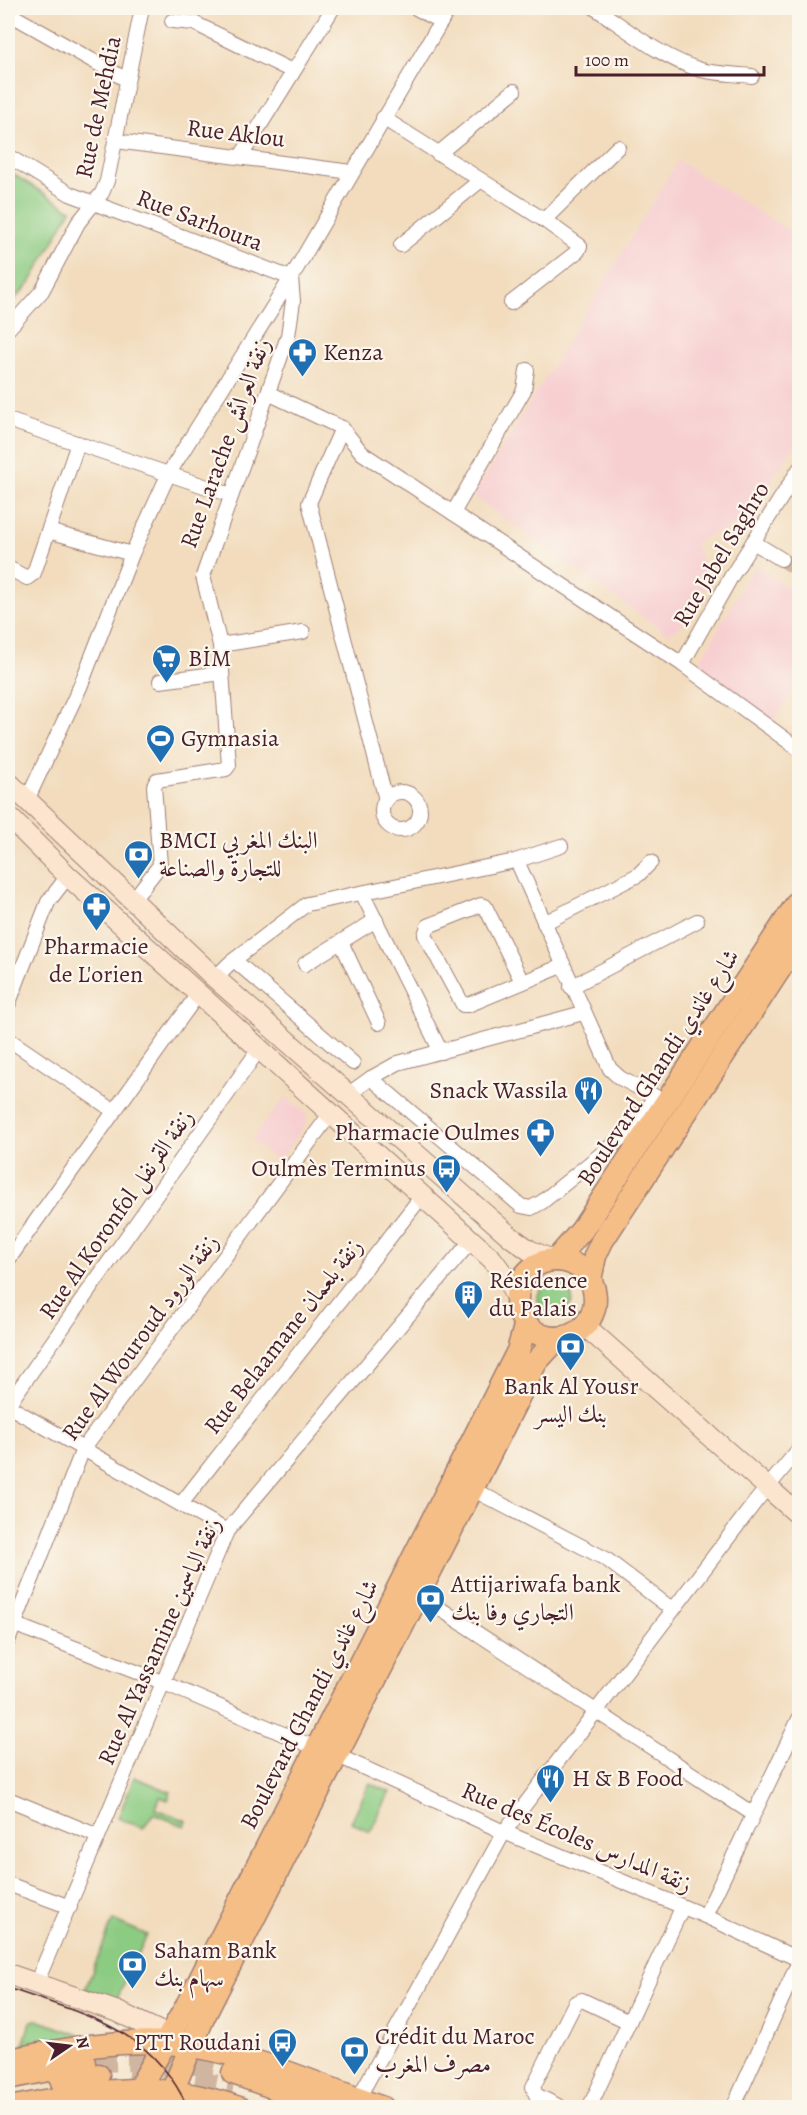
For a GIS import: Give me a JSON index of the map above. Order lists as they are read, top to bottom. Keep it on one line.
{"streets":{"main road":["Boulevard Ghandi شارع غاندي"],"street":["Rue de Mehdia","Rue Aklou","Rue Sarhoura","Rue Larache زنقة العرائش","Rue Jabel Saghro","Rue Al Koronfol زنقة القرنفل","Rue Belaamane زنقة بلعمان","Rue Al Wouroud زنقة الورود","Rue Al Yassamine زنقة الياسمين","Rue des Écoles زنقة المدارس"]},"crossings":[["Rue de Mehdia","Rue Aklou"],["Rue de Mehdia","Rue Sarhoura"],["Rue Sarhoura","Rue Larache زنقة العرائش"],["Boulevard Ghandi شارع غاندي","Rue des Écoles زنقة المدارس"],["Rue Al Wouroud زنقة الورود","Rue des Écoles زنقة المدارس"],["Rue Al Yassamine زنقة الياسمين","Rue des Écoles زنقة المدارس"]],"places":{"pharmacy":["Kenza","Pharmacie de L'orien","Pharmacie Oulmes"],"supermarket":["BİM"],"sports":["Gymnasia"],"bank":["BMCI البنك المغربي للتجارة والصناعة","Bank Al Yousr بنك اليسر","Attijariwafa bank التجاري وفا بنك","Saham Bank سهام بنك","Crédit du Maroc مصرف المغرب"],"restaurant":["Snack Wassila","H & B Food"],"bus stop":["Oulmès Terminus","PTT Roudani"],"building":["Résidence du Palais"]},"scale_bar":"100 m","north":"right"}
